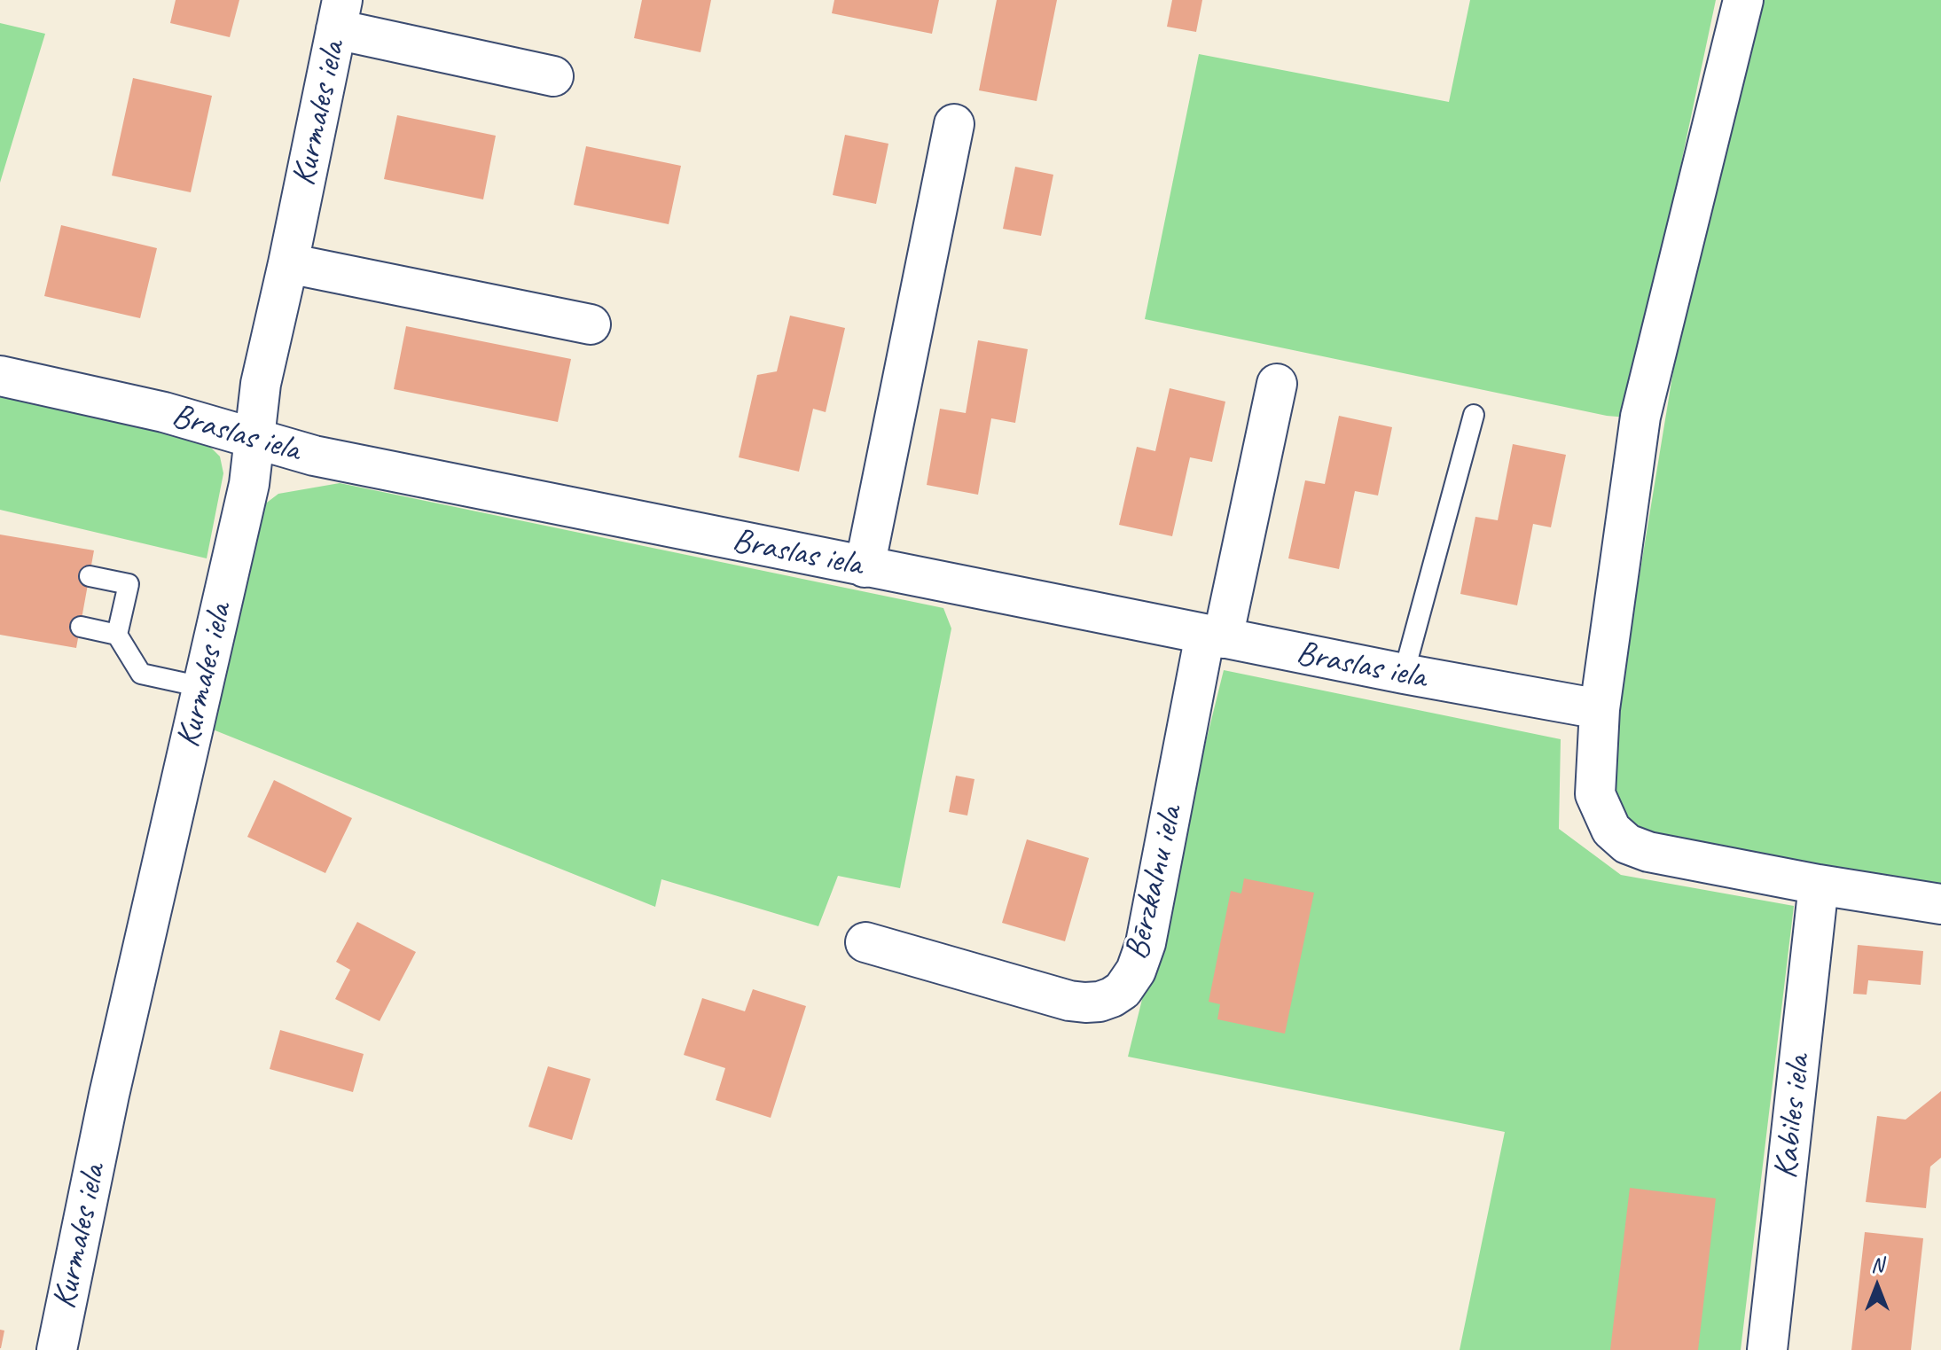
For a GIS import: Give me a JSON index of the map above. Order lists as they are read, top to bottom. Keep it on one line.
{"streets":{"street":["Kurmales iela","Braslas iela","Bērzkalnu iela","Kabiles iela"]},"crossings":[["Kurmales iela","Braslas iela"],["Braslas iela","Bērzkalnu iela"]],"north":"top"}
